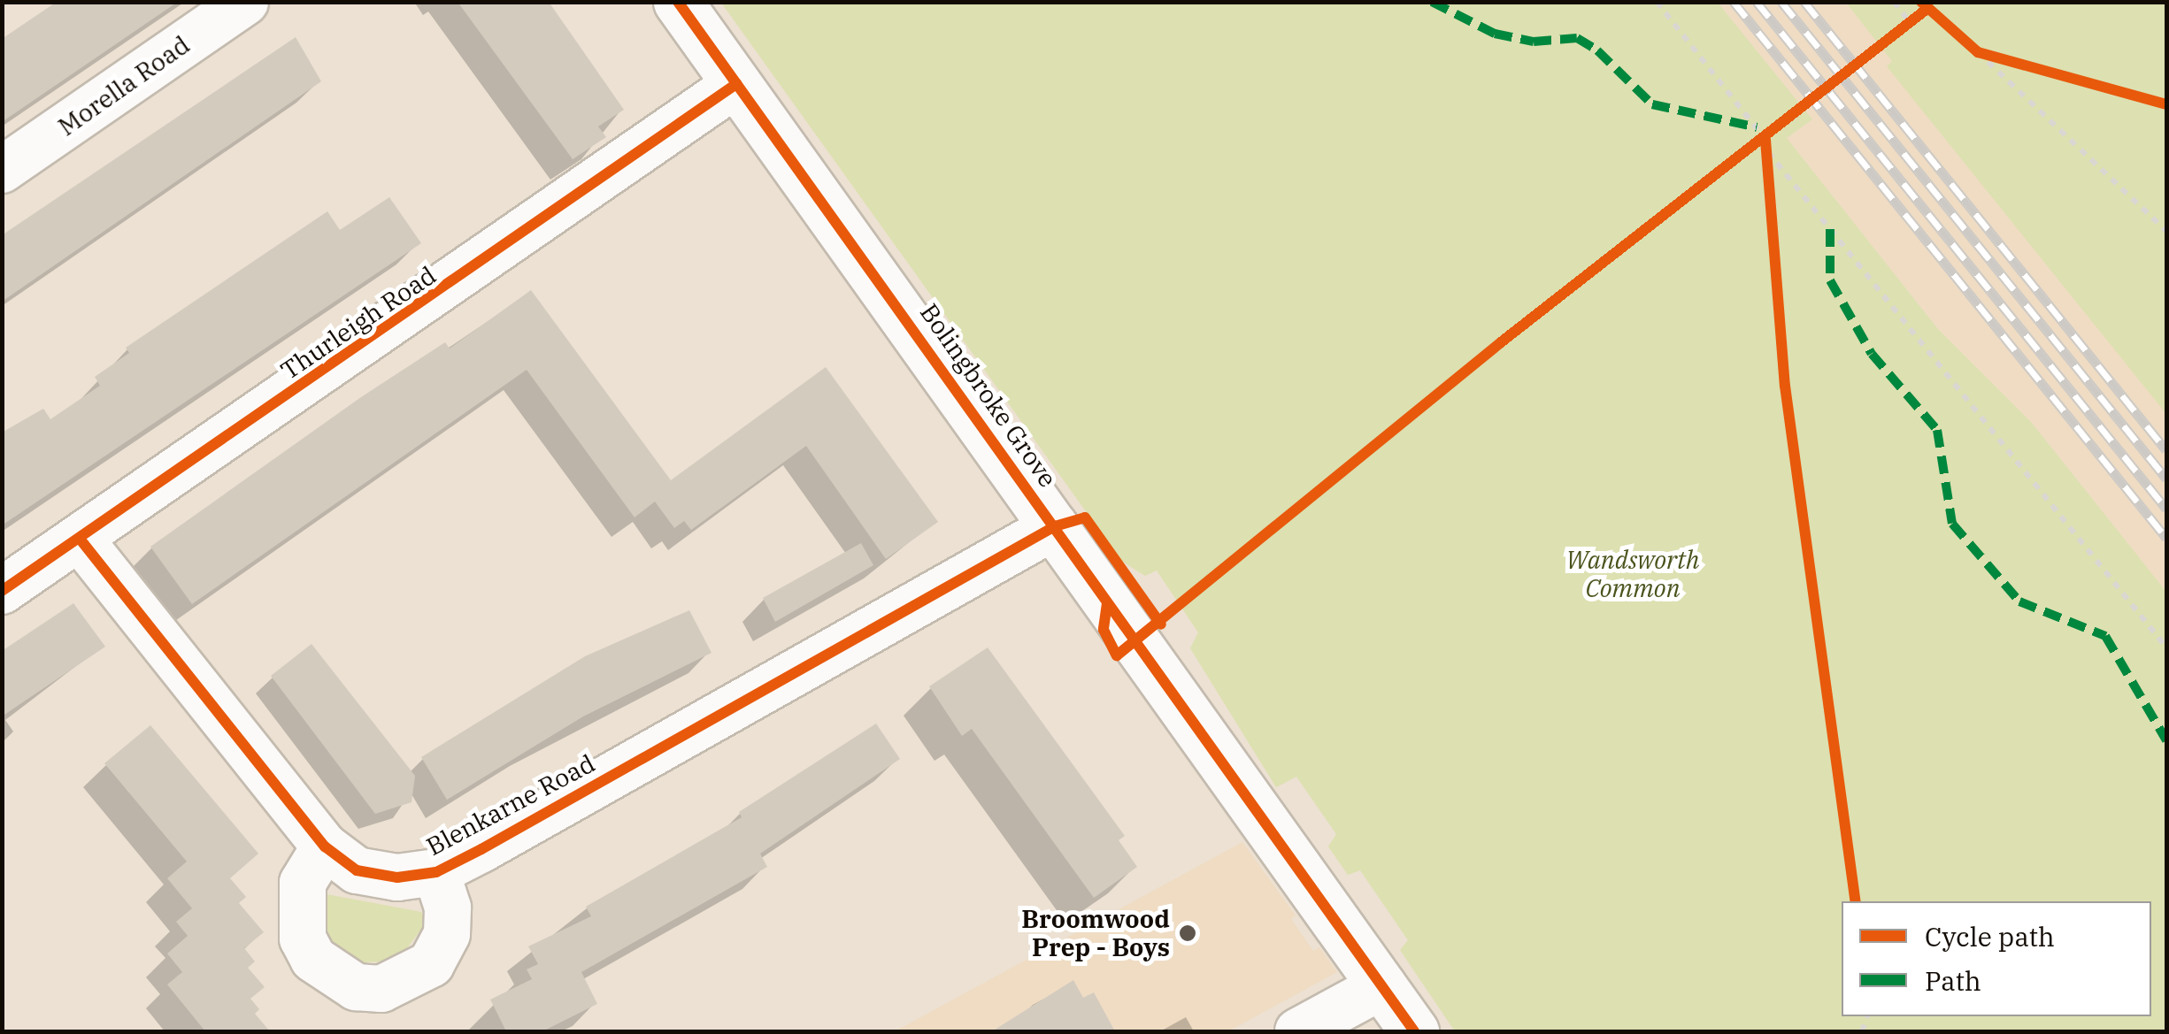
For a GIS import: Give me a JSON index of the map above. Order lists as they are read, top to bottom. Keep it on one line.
{"streets":{"main road":["Bolingbroke Grove"],"street":["Morella Road","Thurleigh Road","Blenkarne Road"]},"crossings":[["Thurleigh Road","Bolingbroke Grove"],["Thurleigh Road","Blenkarne Road"],["Bolingbroke Grove","Blenkarne Road"]],"parks":["Wandsworth Common"],"places":["Broomwood Prep - Boys"],"legend":["Cycle path","Path"]}
